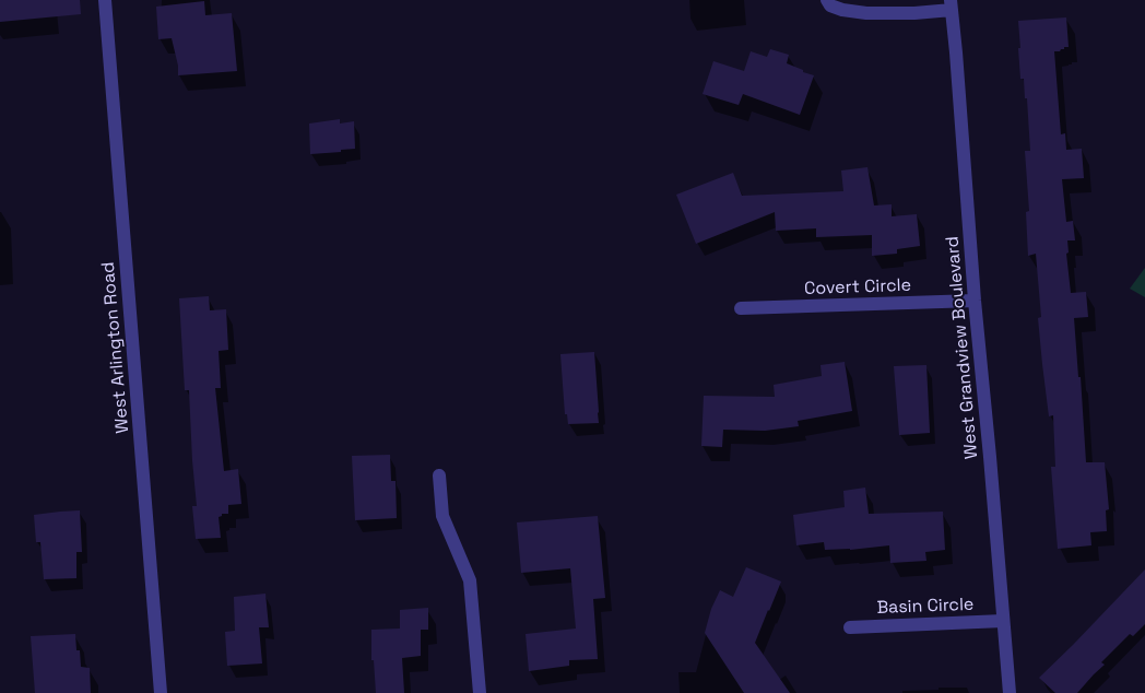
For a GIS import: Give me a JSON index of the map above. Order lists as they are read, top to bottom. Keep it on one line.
{"streets":{"street":["Covert Circle","West Arlington Road","West Grandview Boulevard","Basin Circle"]},"crossings":[["Covert Circle","West Grandview Boulevard"],["West Grandview Boulevard","Basin Circle"]]}
